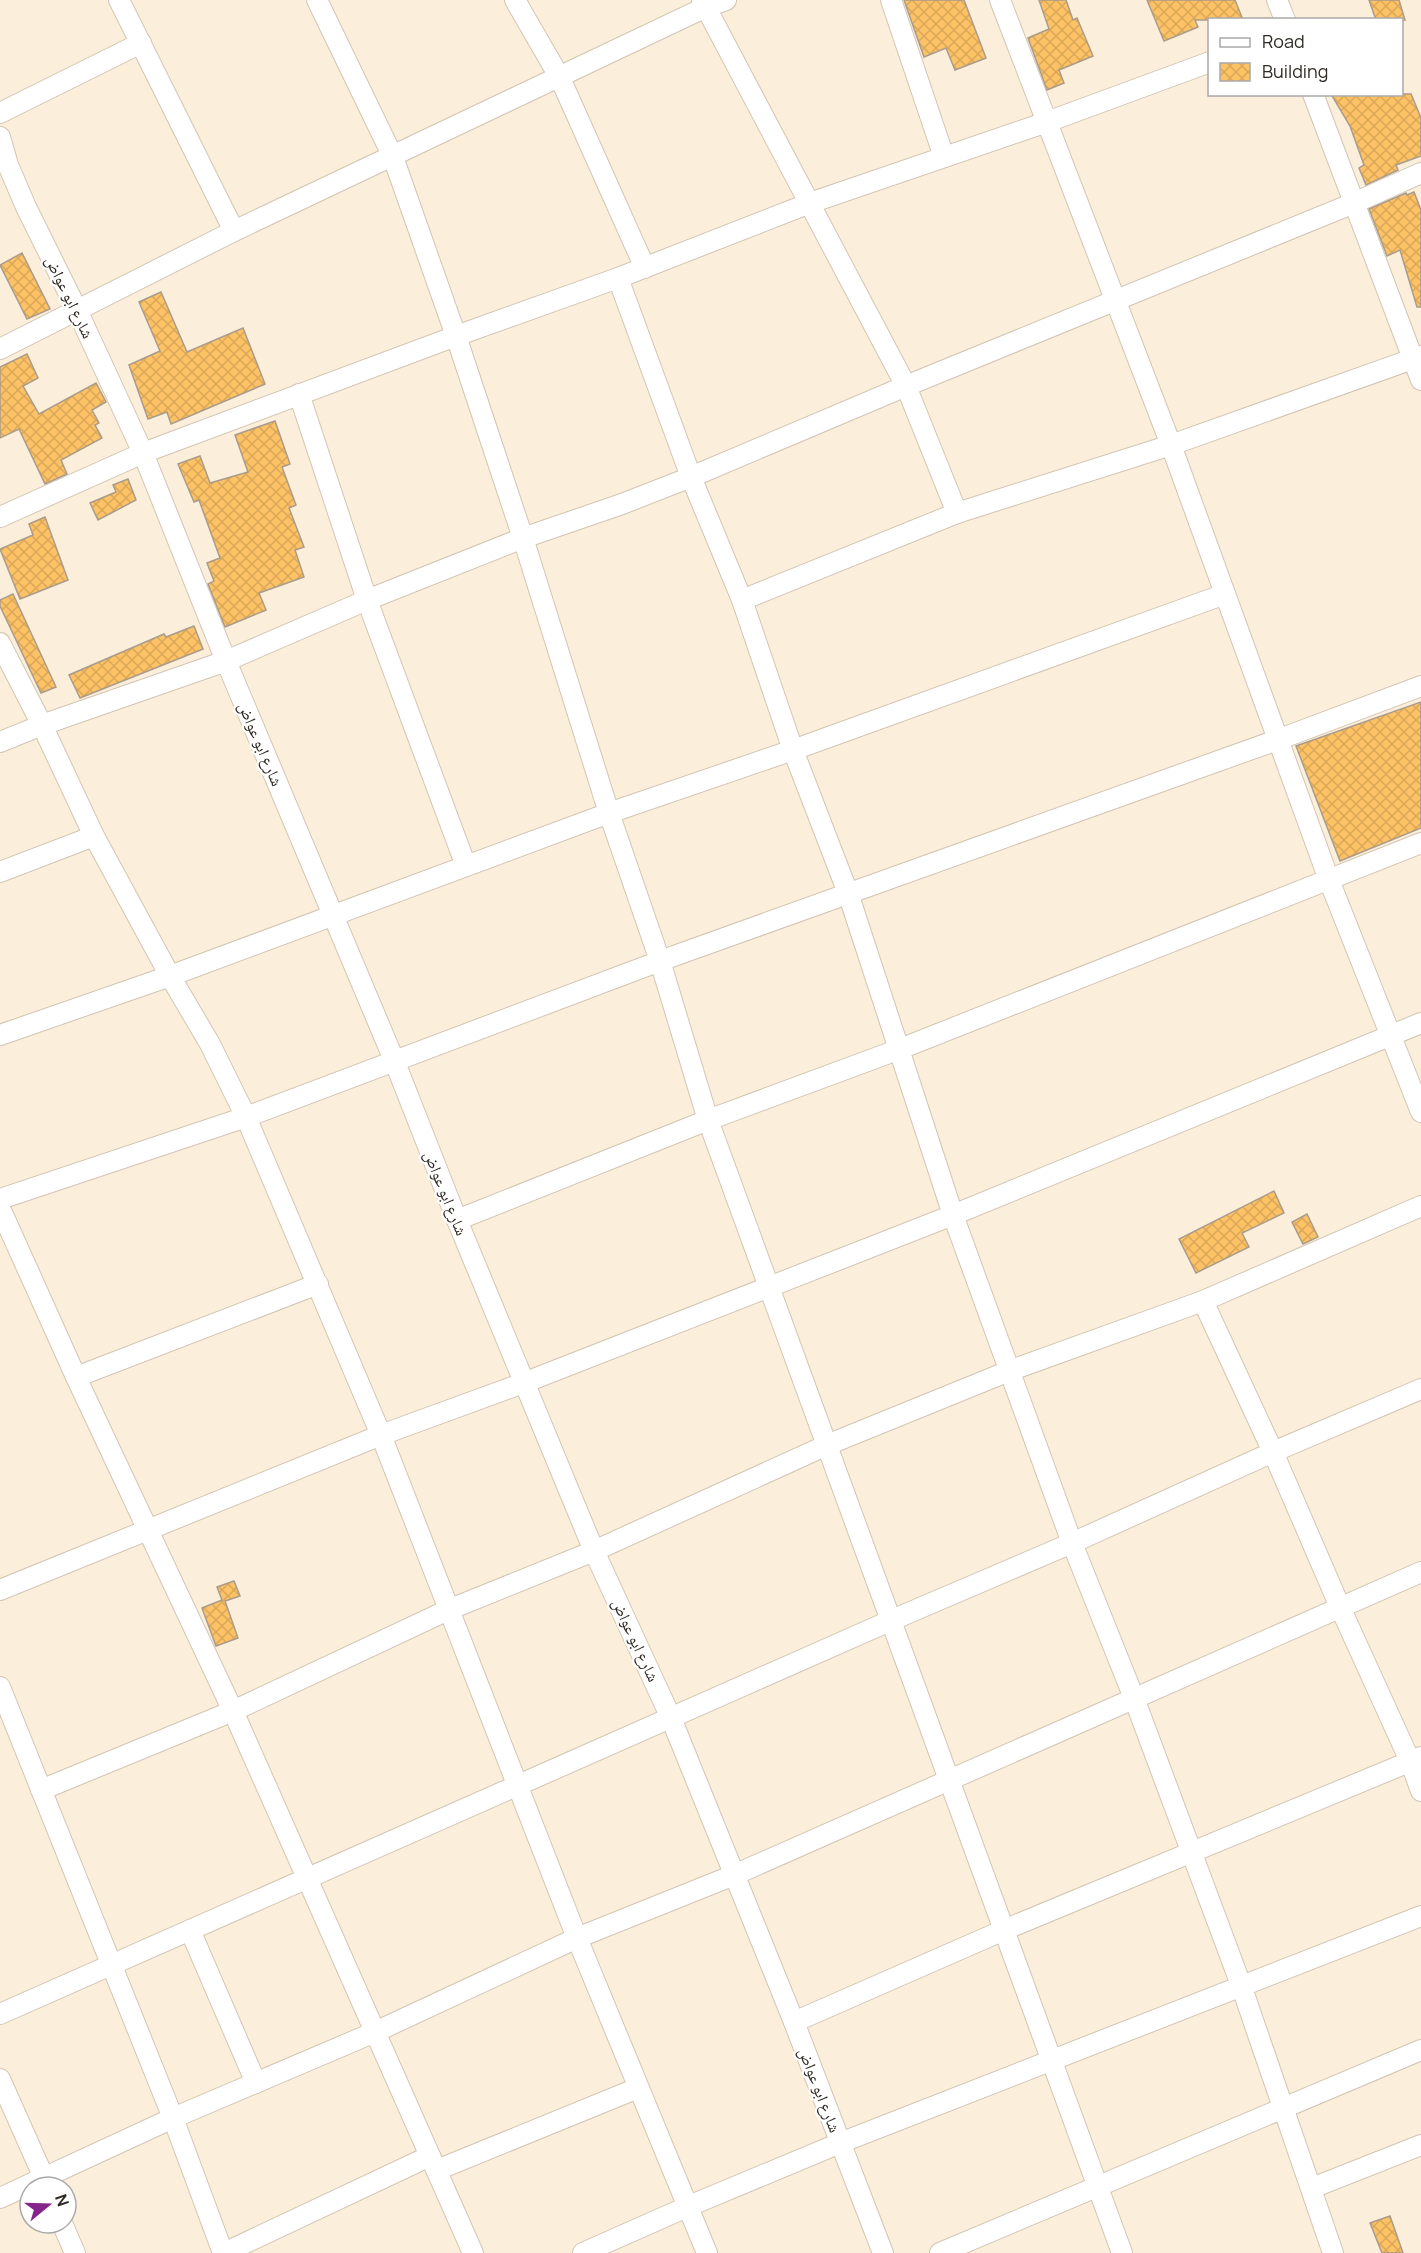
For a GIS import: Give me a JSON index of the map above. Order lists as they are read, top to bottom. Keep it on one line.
{"streets":{"street":["شارع ابو عواض"]},"legend":["Road","Building"],"north":"right"}
